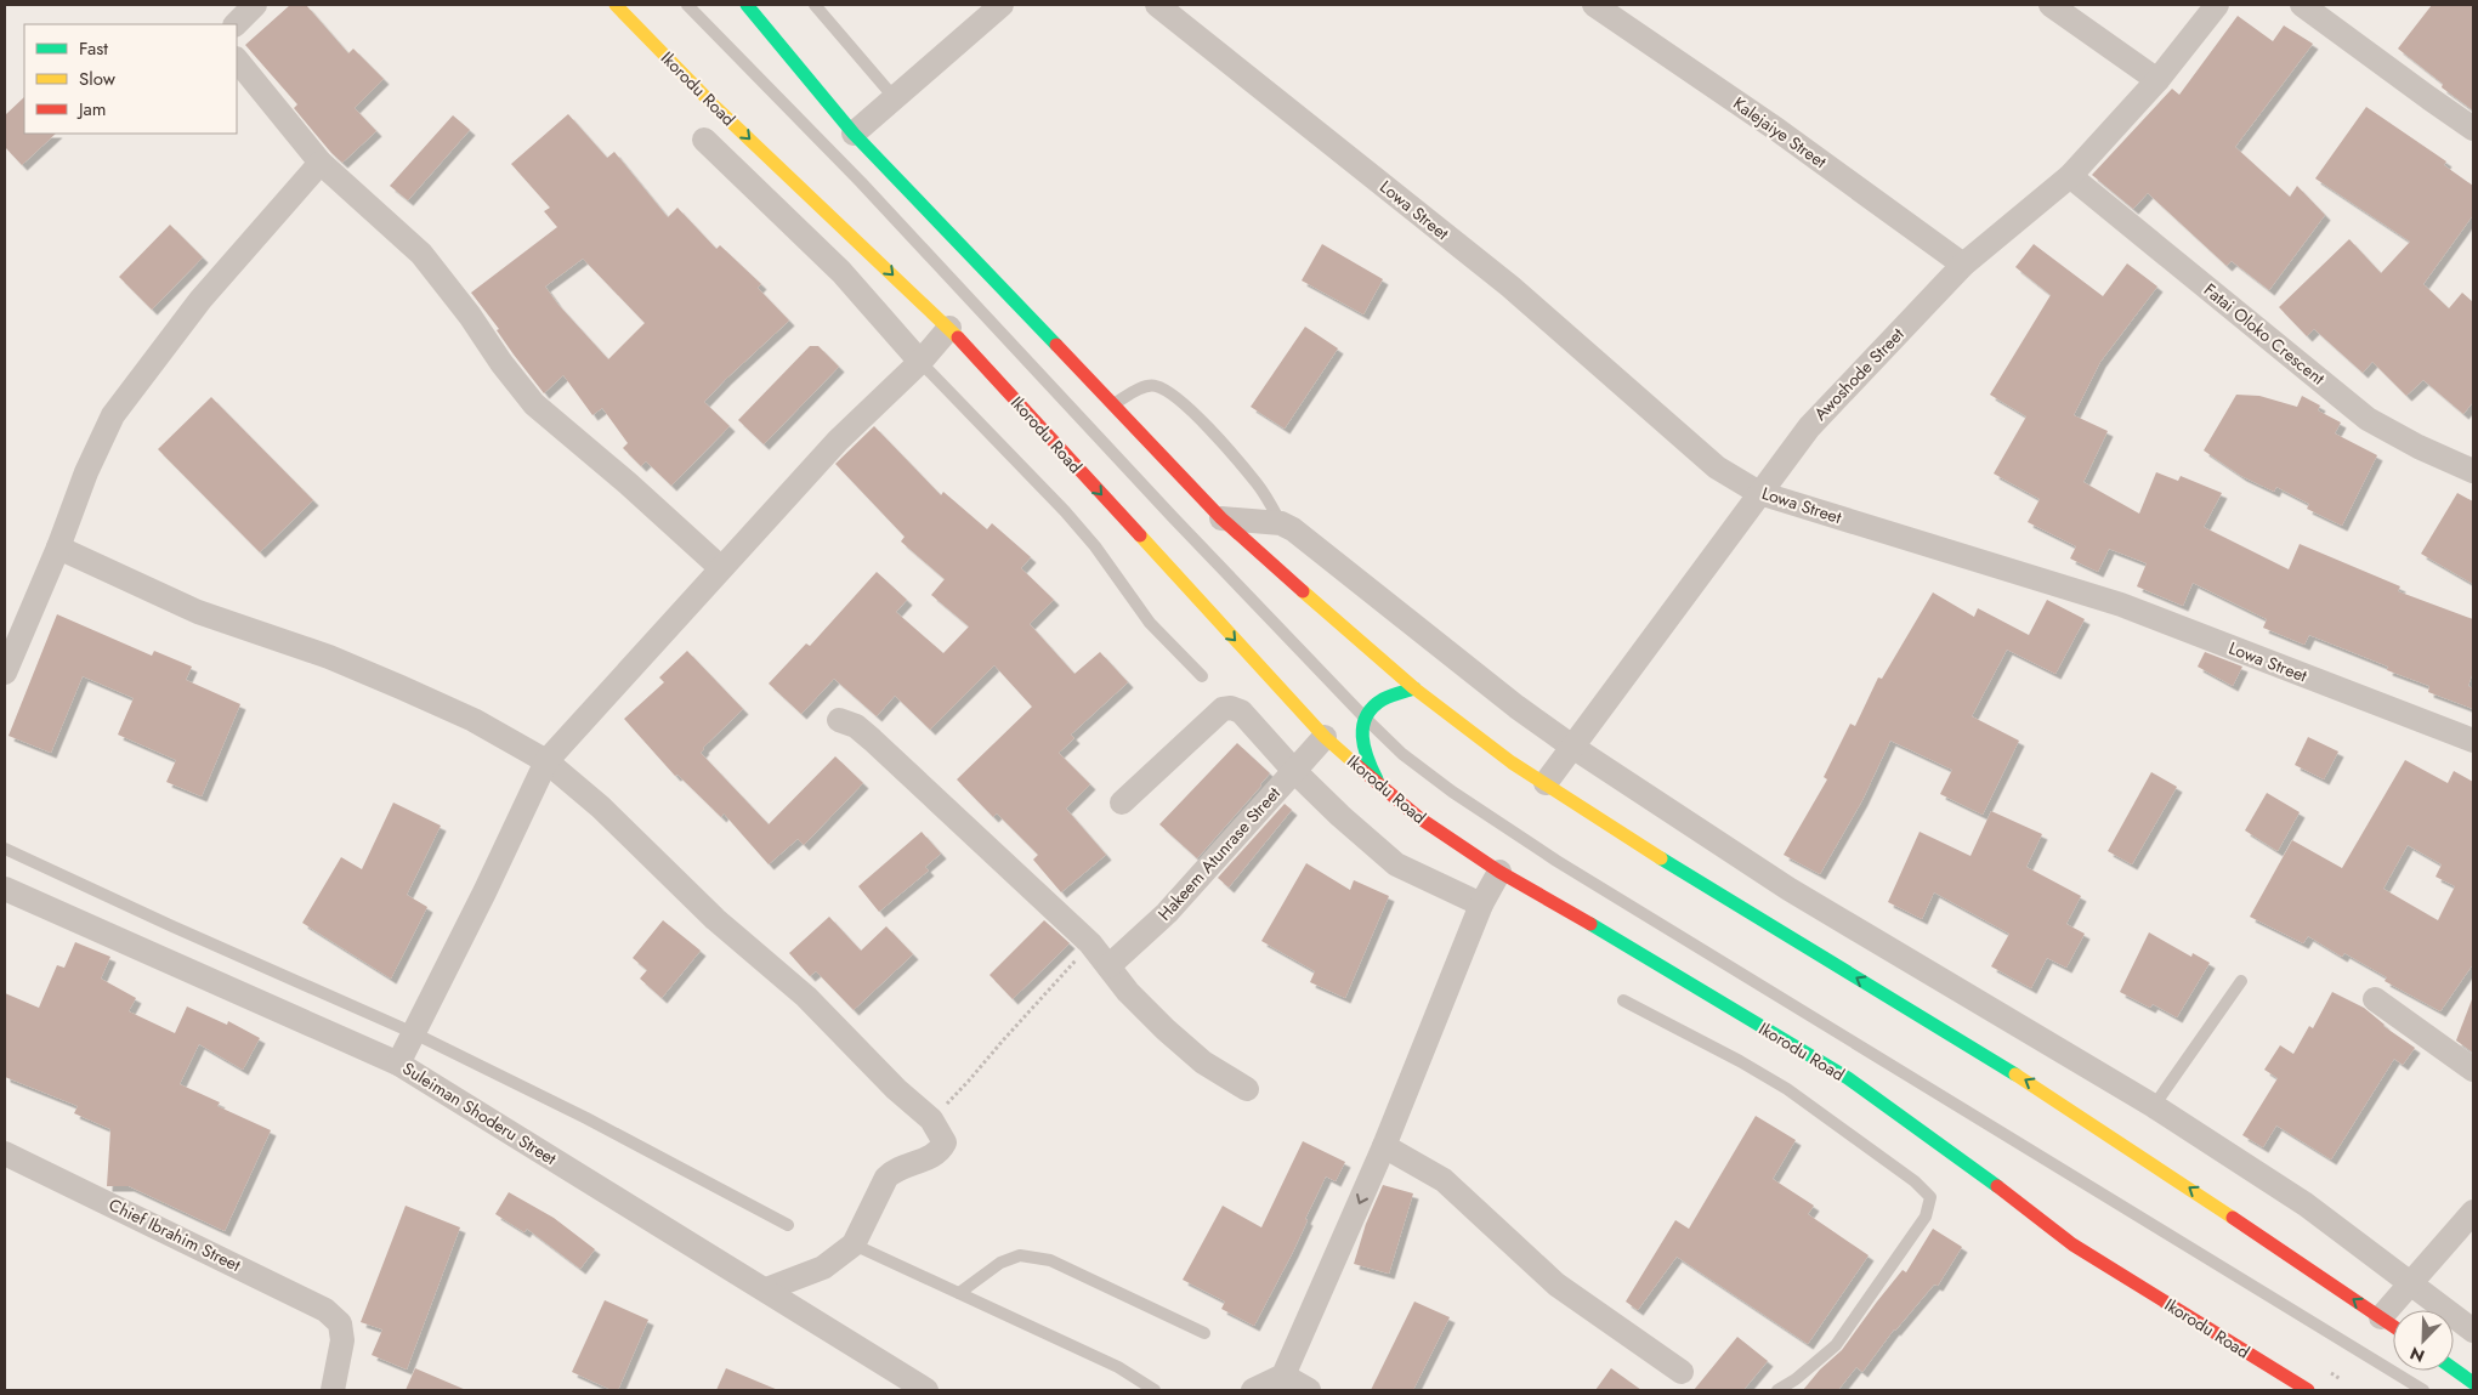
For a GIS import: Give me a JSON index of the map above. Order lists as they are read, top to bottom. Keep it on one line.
{"streets":{"highway":["Ikorodu Road"],"street":["Kalejaiye Street","Lowa Street","Fatai Oloko Crescent","Awoshode Street","Hakeem Atunrase Street","Suleiman Shoderu Street","Chief Ibrahim Street"]},"crossings":[["Ikorodu Road","Hakeem Atunrase Street"],["Kalejaiye Street","Awoshode Street"],["Lowa Street","Awoshode Street"],["Fatai Oloko Crescent","Awoshode Street"]],"legend":["Fast","Slow","Jam"],"north":"bottom left"}
